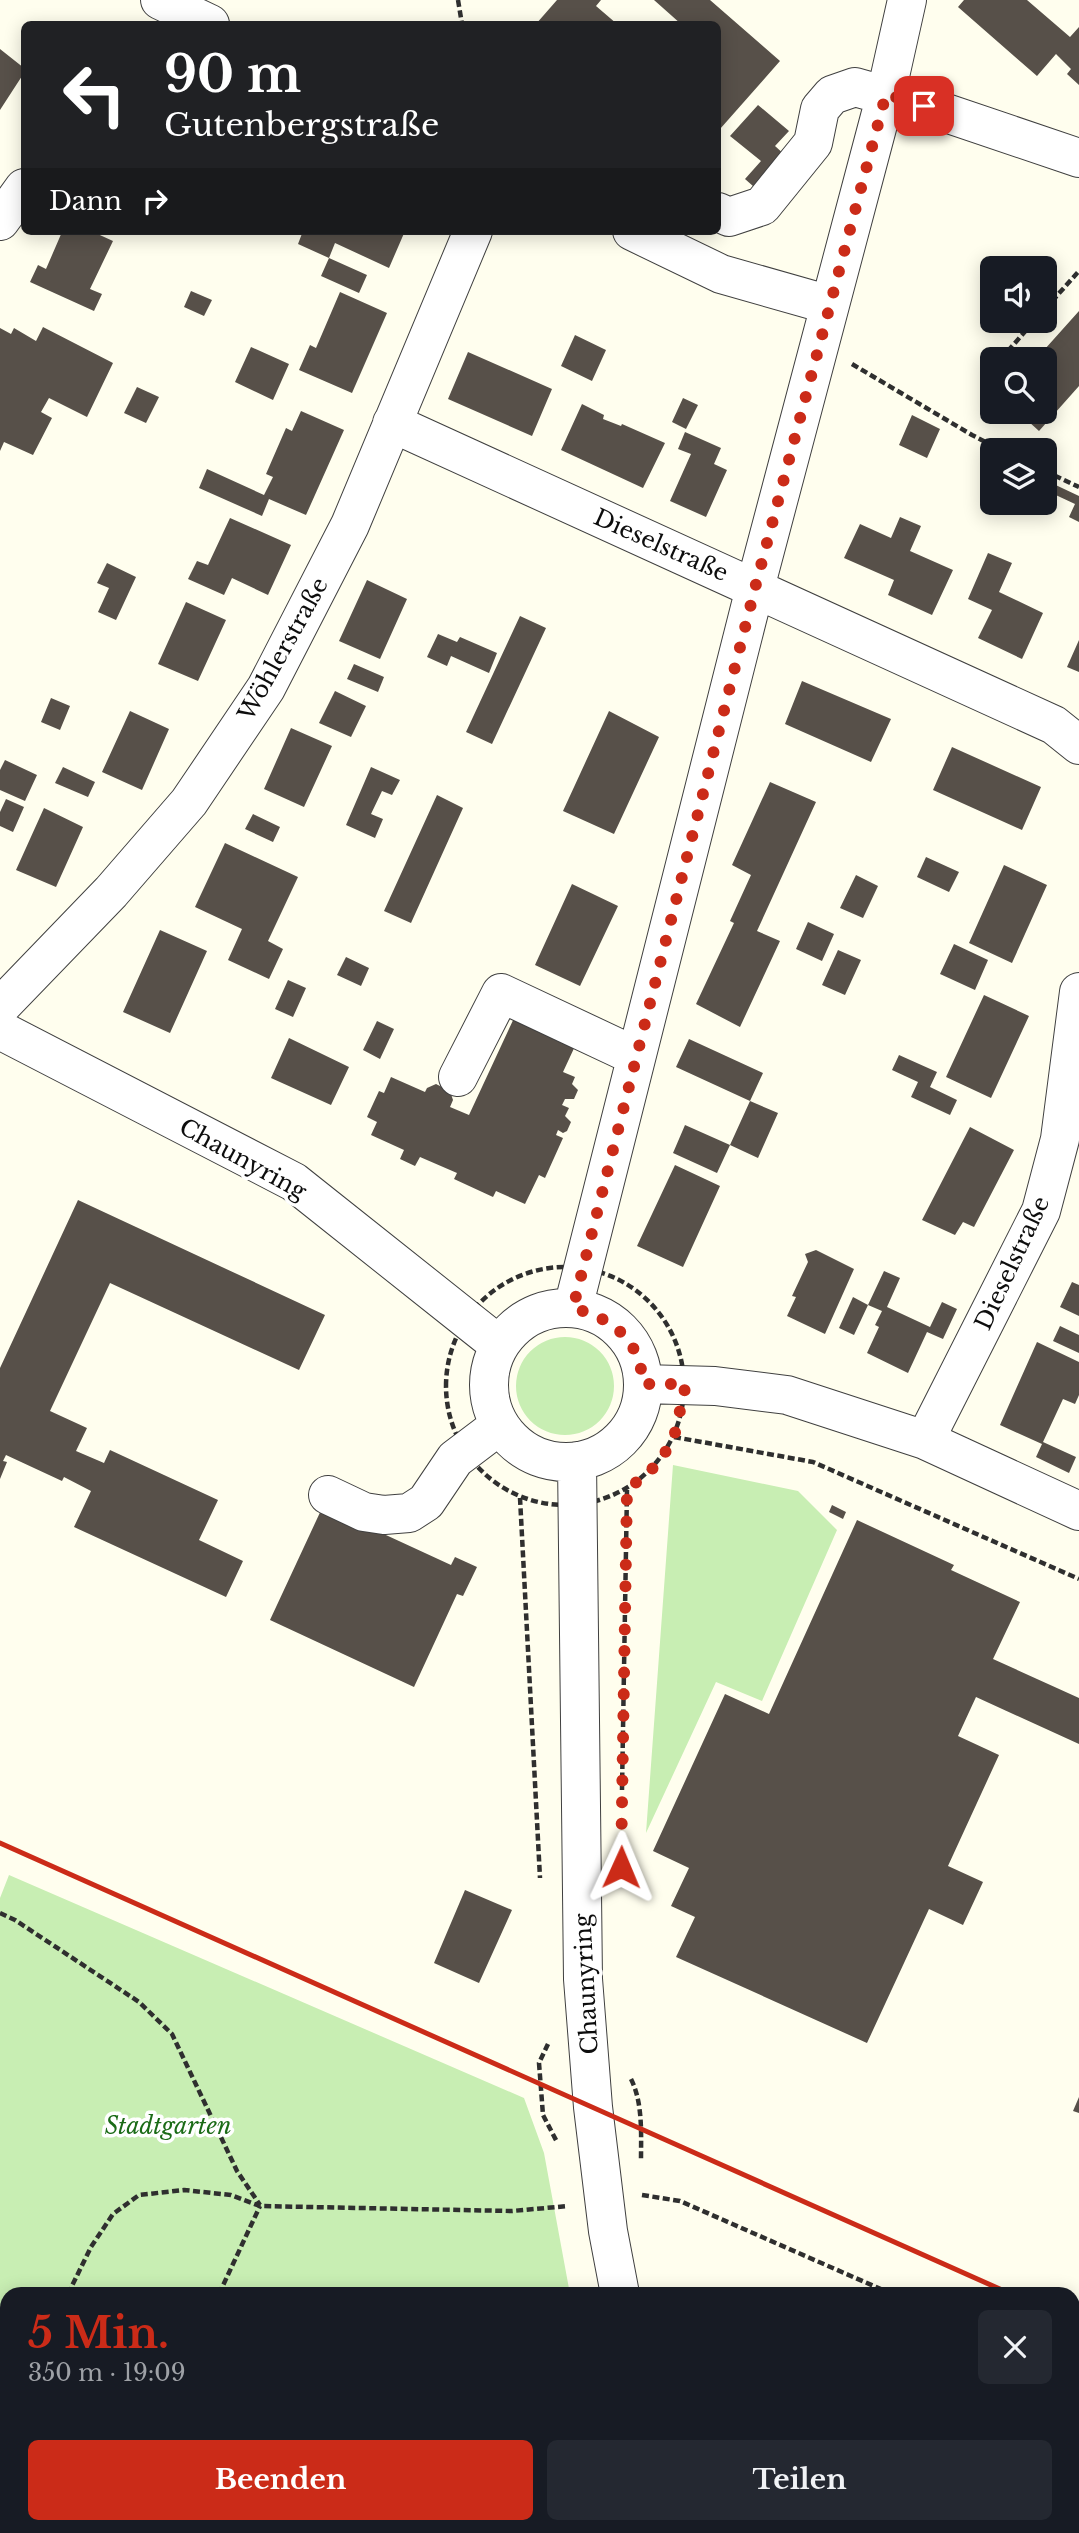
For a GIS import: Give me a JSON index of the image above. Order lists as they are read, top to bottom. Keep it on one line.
{"streets":{"street":["Dieselstraße","Wöhlerstraße","Chaunyring"]},"crossings":[["Dieselstraße","Wöhlerstraße"]],"parks":["Stadtgarten"],"page":{"turn":["90 m","Gutenbergstraße"],"then":"Dann","heading":["5 Min.","350 m · 19:09"],"buttons":["Beenden","Teilen"]}}
